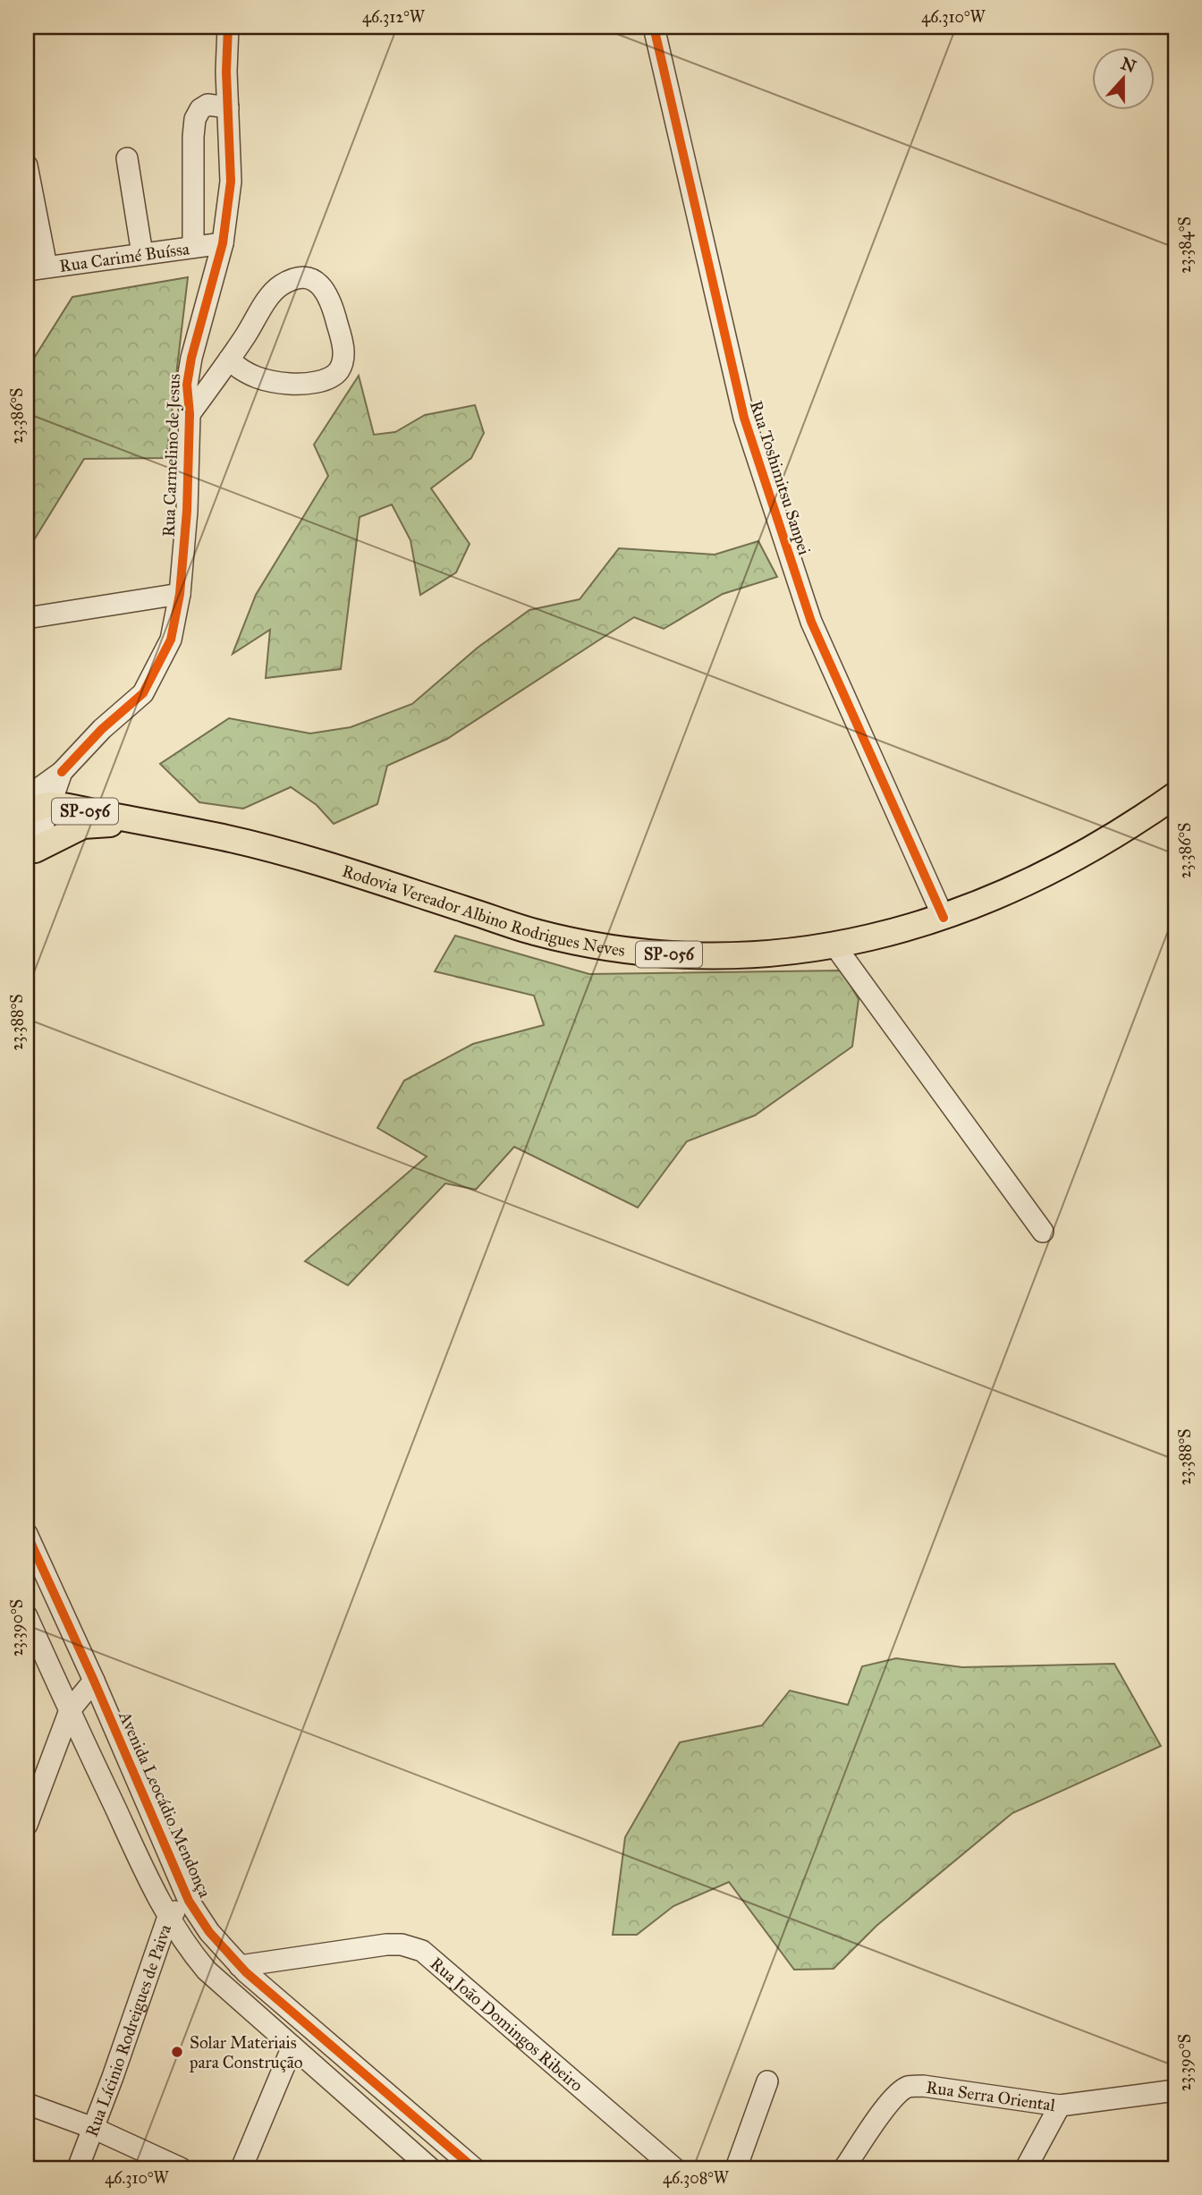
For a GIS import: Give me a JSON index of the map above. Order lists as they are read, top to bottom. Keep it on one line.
{"streets":{"main road":["SP-056","Rodovia Vereador Albino Rodrigues Neves"],"street":["Rua Carimé Buíssa","Rua Carmelino de Jesus","Rua Toshimitsu Sanpei","Avenida Leocádio Mendonça","Rua João Domingos Ribeiro","Rua Lícinio Rodreigues de Paiva","Rua Serra Oriental"]},"crossings":[["Rua Carimé Buíssa","Rua Carmelino de Jesus"],["Rua Carmelino de Jesus","Rodovia Vereador Albino Rodrigues Neves"],["Rua Toshimitsu Sanpei","Rodovia Vereador Albino Rodrigues Neves"],["Avenida Leocádio Mendonça","Rua João Domingos Ribeiro"],["Avenida Leocádio Mendonça","Rua Lícinio Rodreigues de Paiva"]],"places":["Solar Materiais para Construção"],"north":"top","coordinates":["46.312°W","46.310°W","23.384°S","23.386°S","23.388°S","23.390°S","46.308°W"]}
